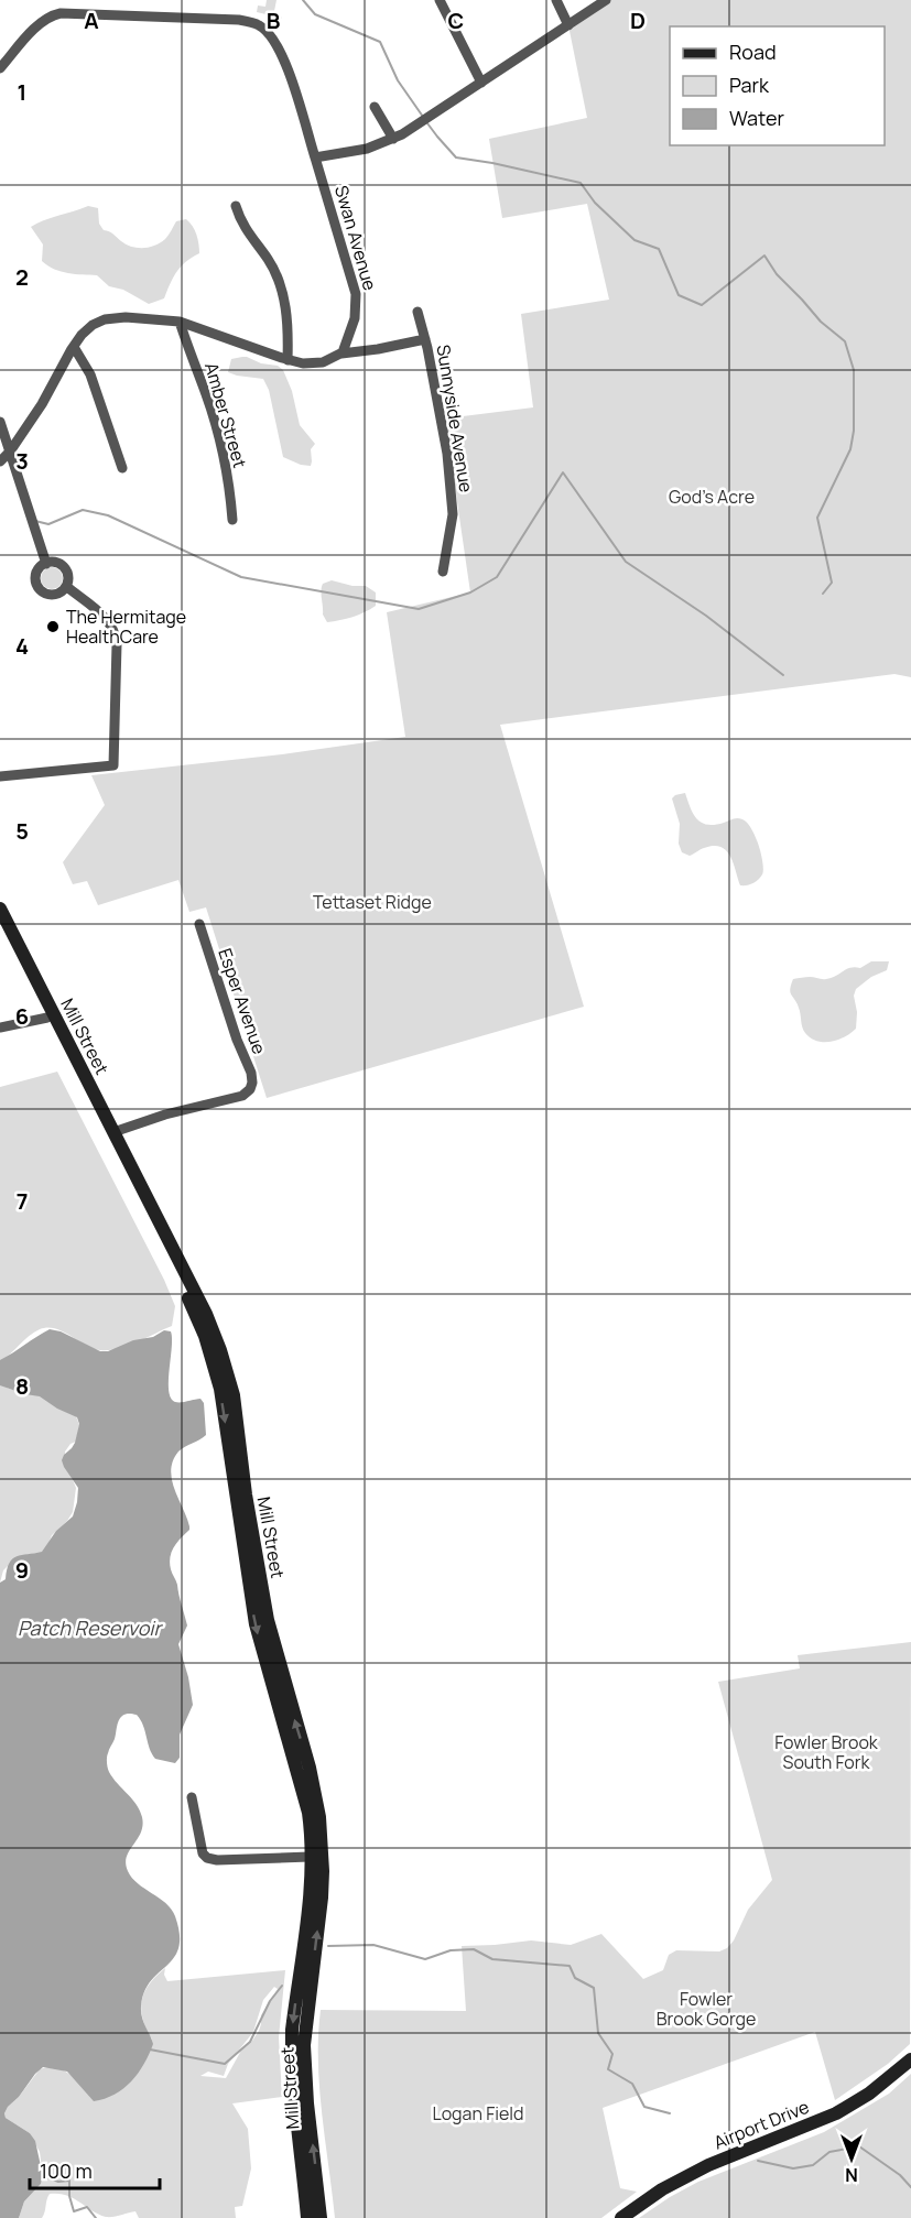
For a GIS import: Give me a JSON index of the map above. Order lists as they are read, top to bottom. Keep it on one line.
{"streets":{"main road":["Mill Street","Airport Drive"],"street":["Swan Avenue","Amber Street","Sunnyside Avenue","Esper Avenue"]},"crossings":[["Esper Avenue","Mill Street"]],"water":["Patch Reservoir"],"parks":["God's Acre","Tettaset Ridge","Fowler Brook South Fork","Fowler Brook Gorge","Logan Field"],"places":["The Hermitage HealthCare"],"legend":["Road","Park","Water"],"scale_bar":"100 m","north":"bottom","grid":{"columns":["A","B","C","D"],"rows":["1","2","3","4","5","6","7","8","9"]}}
